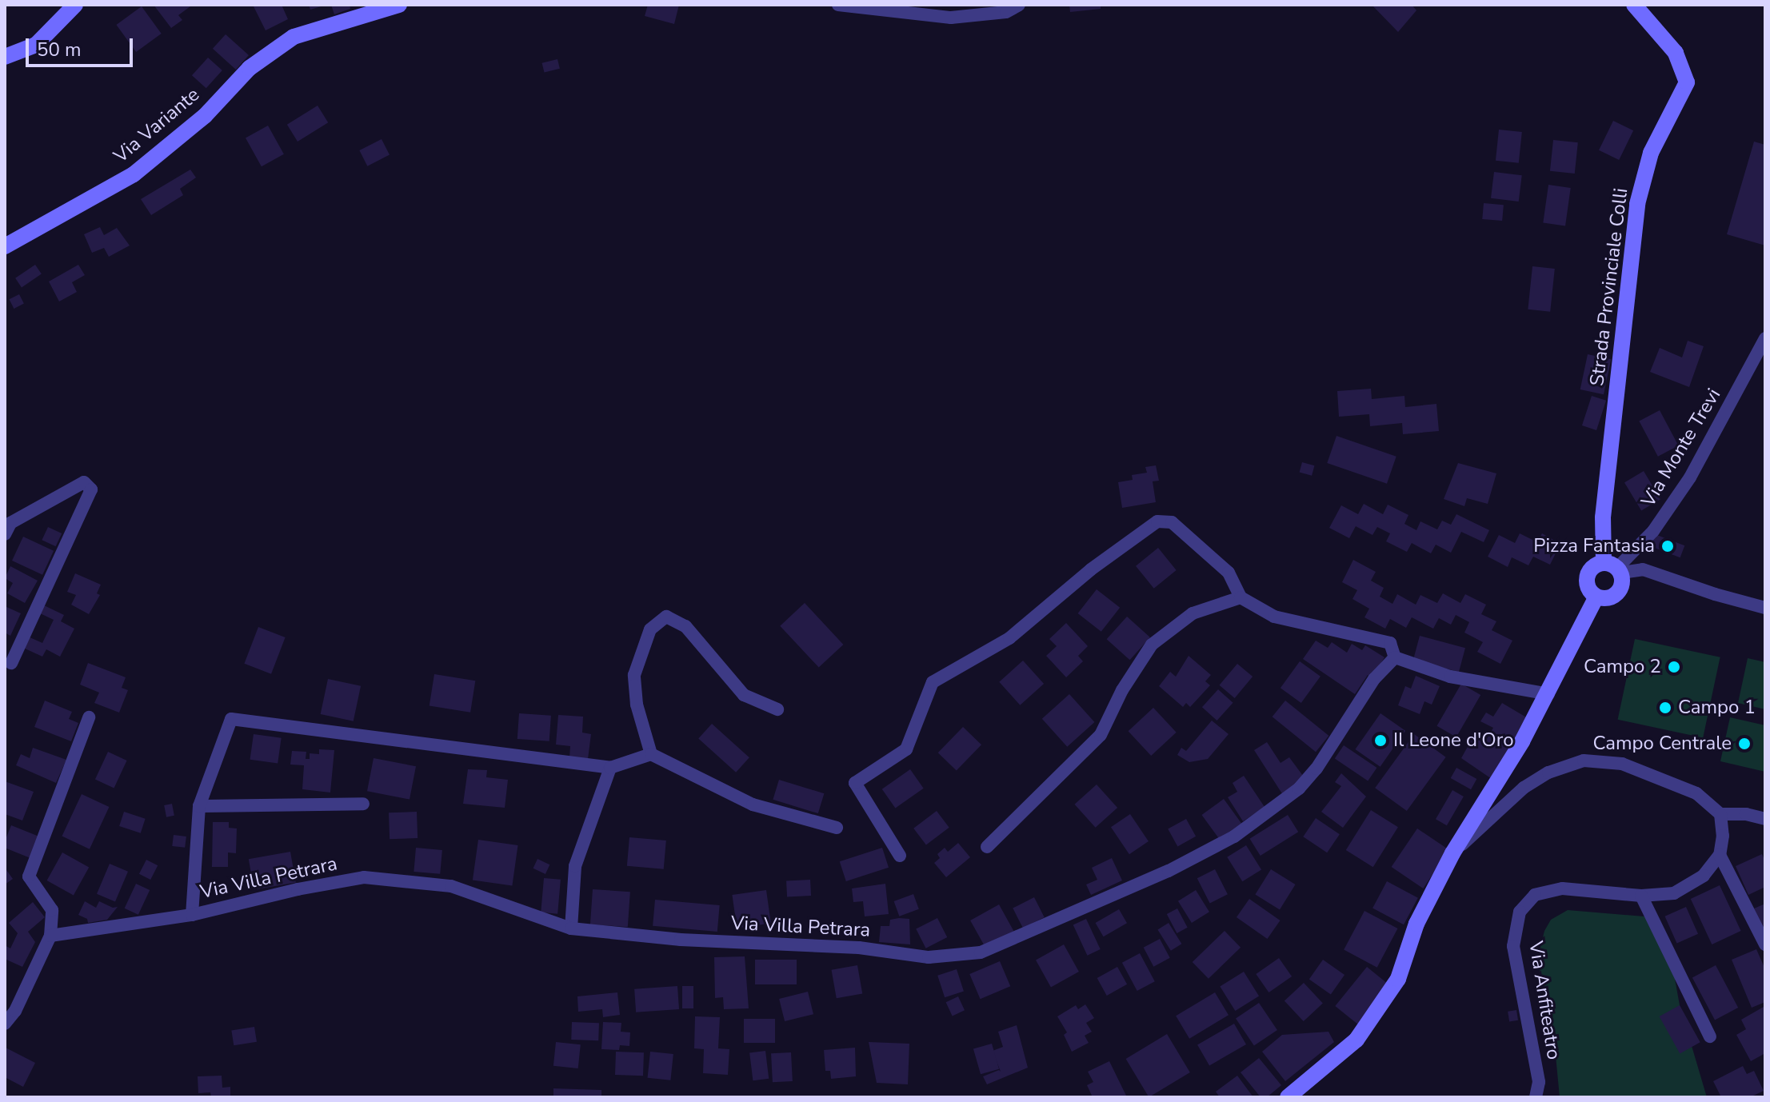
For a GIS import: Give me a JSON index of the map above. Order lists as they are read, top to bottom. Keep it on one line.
{"streets":{"street":["Via Variante","Strada Provinciale Colli","Via Monte Trevi","Via Villa Petrara","Via Anfiteatro"]},"crossings":[["Strada Provinciale Colli","Via Monte Trevi"]],"places":["Pizza Fantasia","Campo 2","Campo 1","Il Leone d'Oro","Campo Centrale"],"scale_bar":"50 m"}
